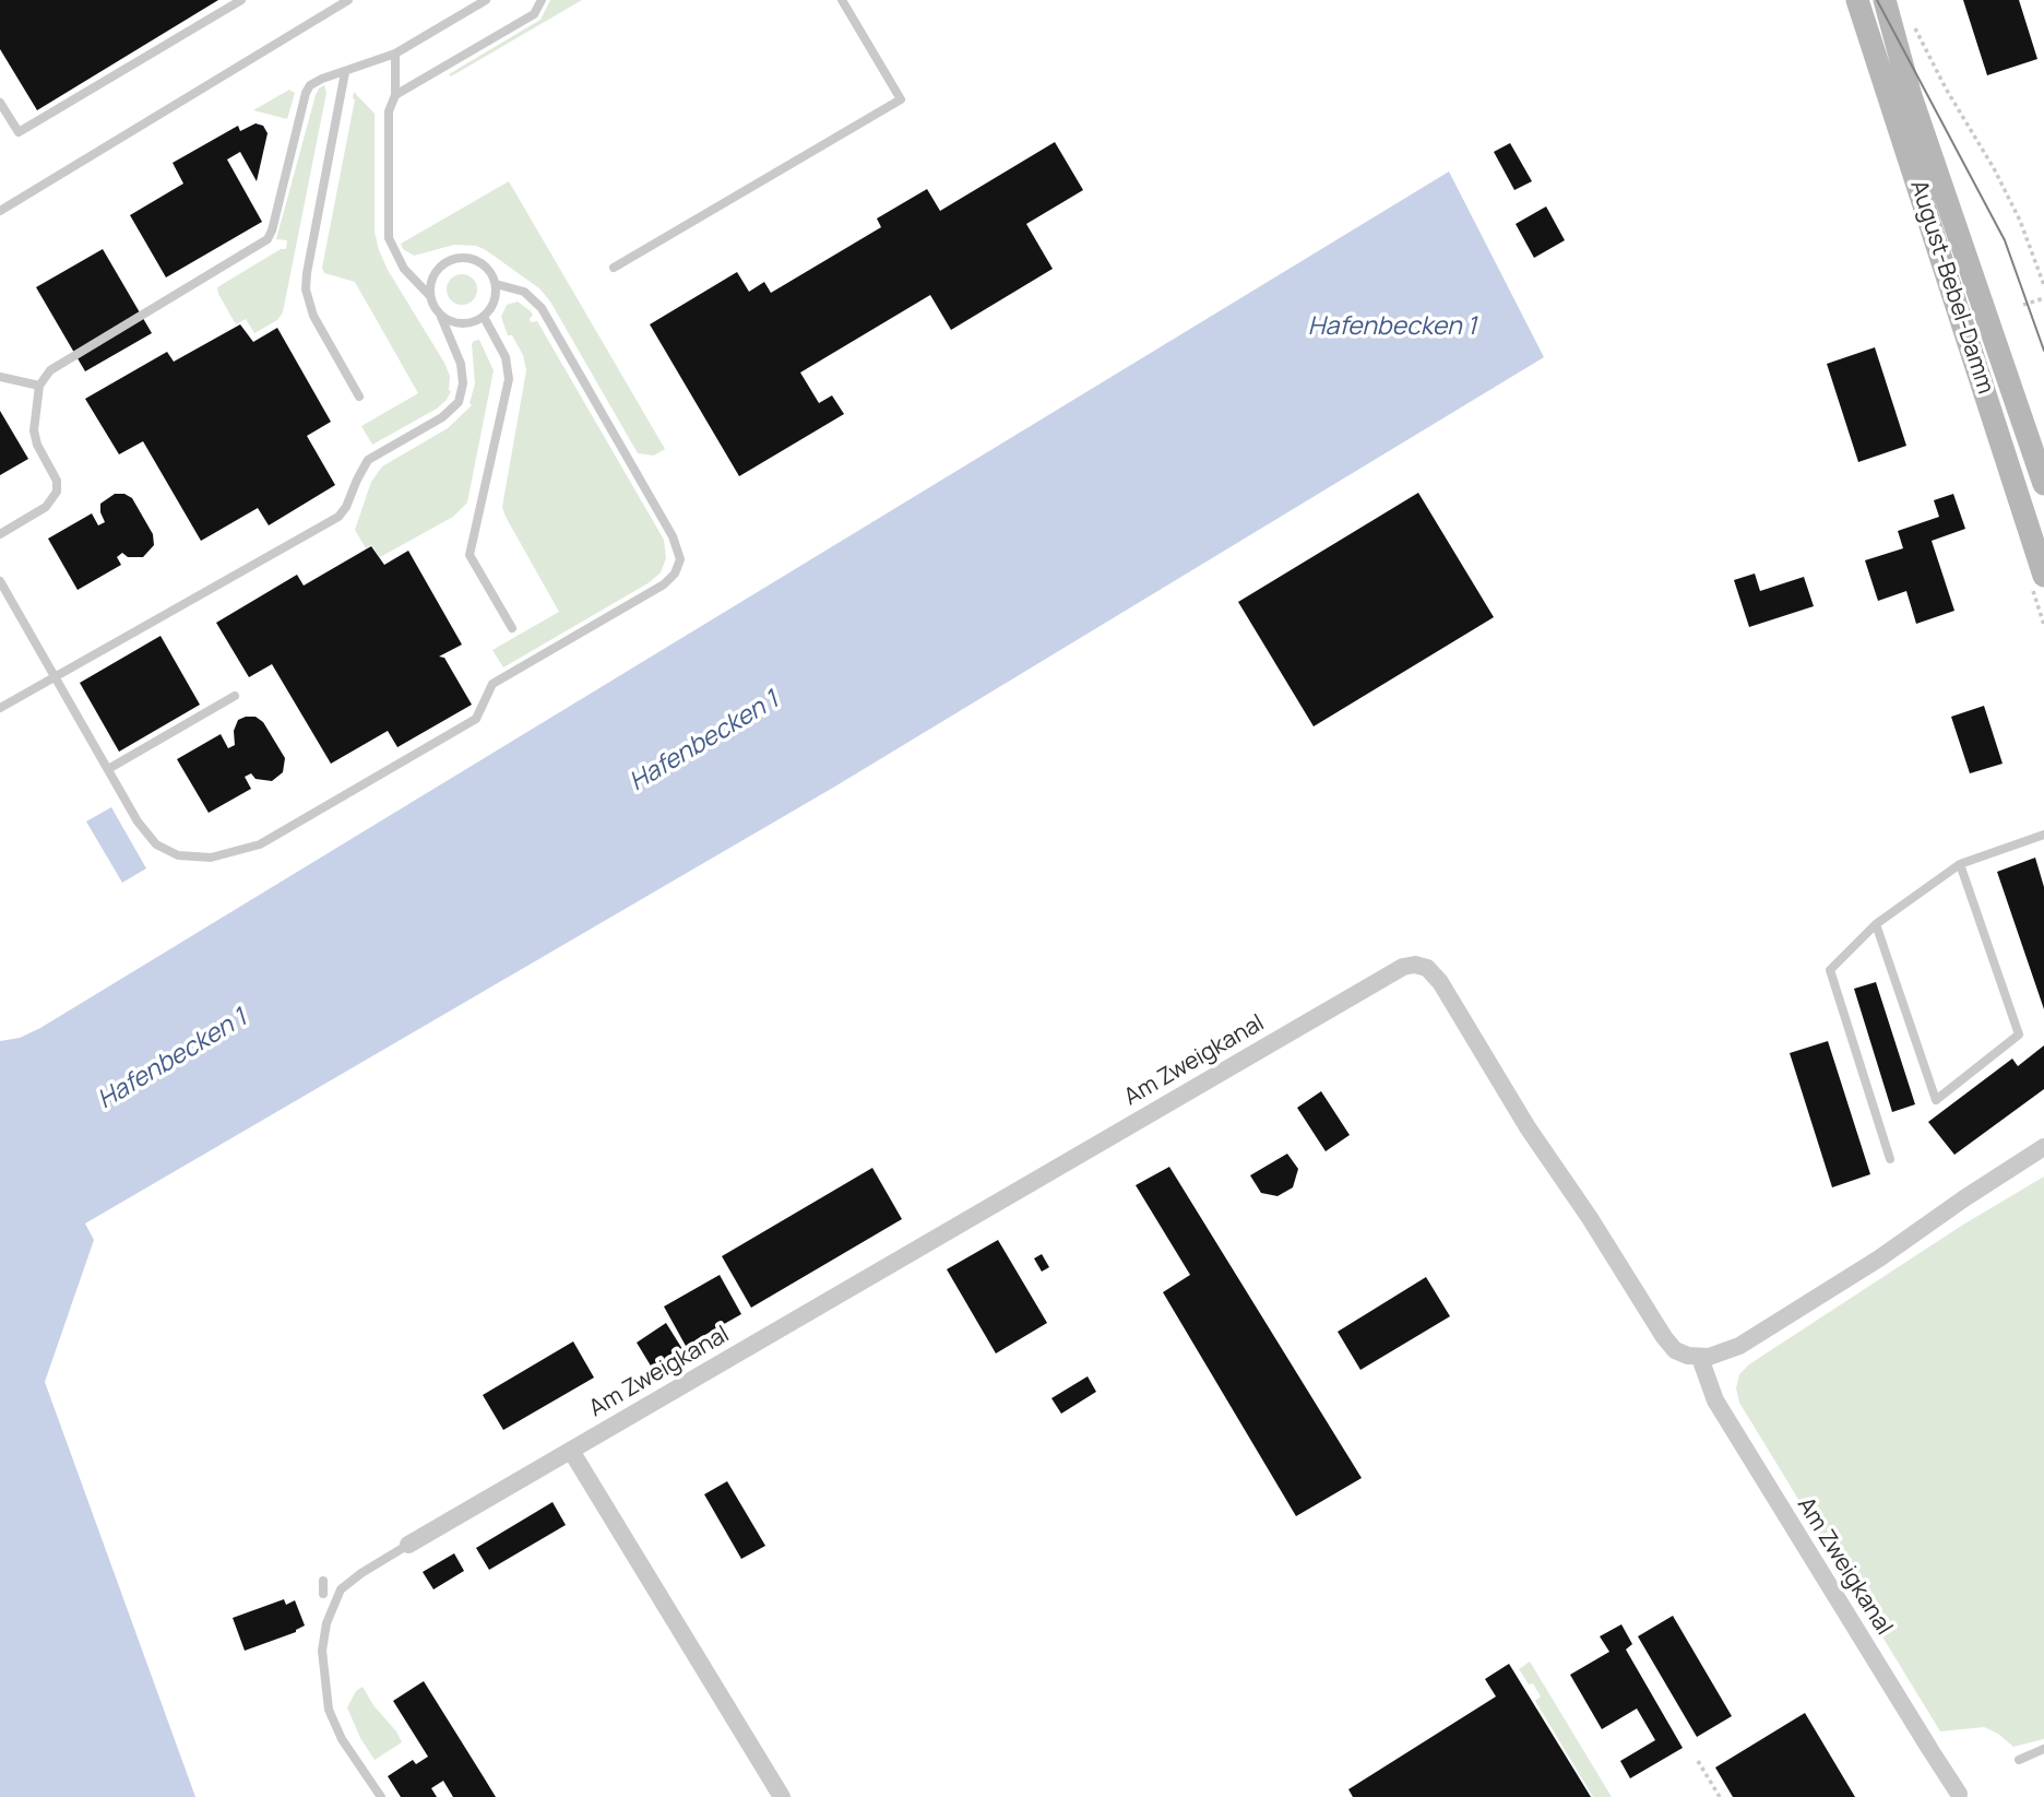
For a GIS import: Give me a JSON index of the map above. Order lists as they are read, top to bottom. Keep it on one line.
{"streets":{"main road":["August-Bebel-Damm"],"street":["Am Zweigkanal"]},"water":["Hafenbecken 1"]}
